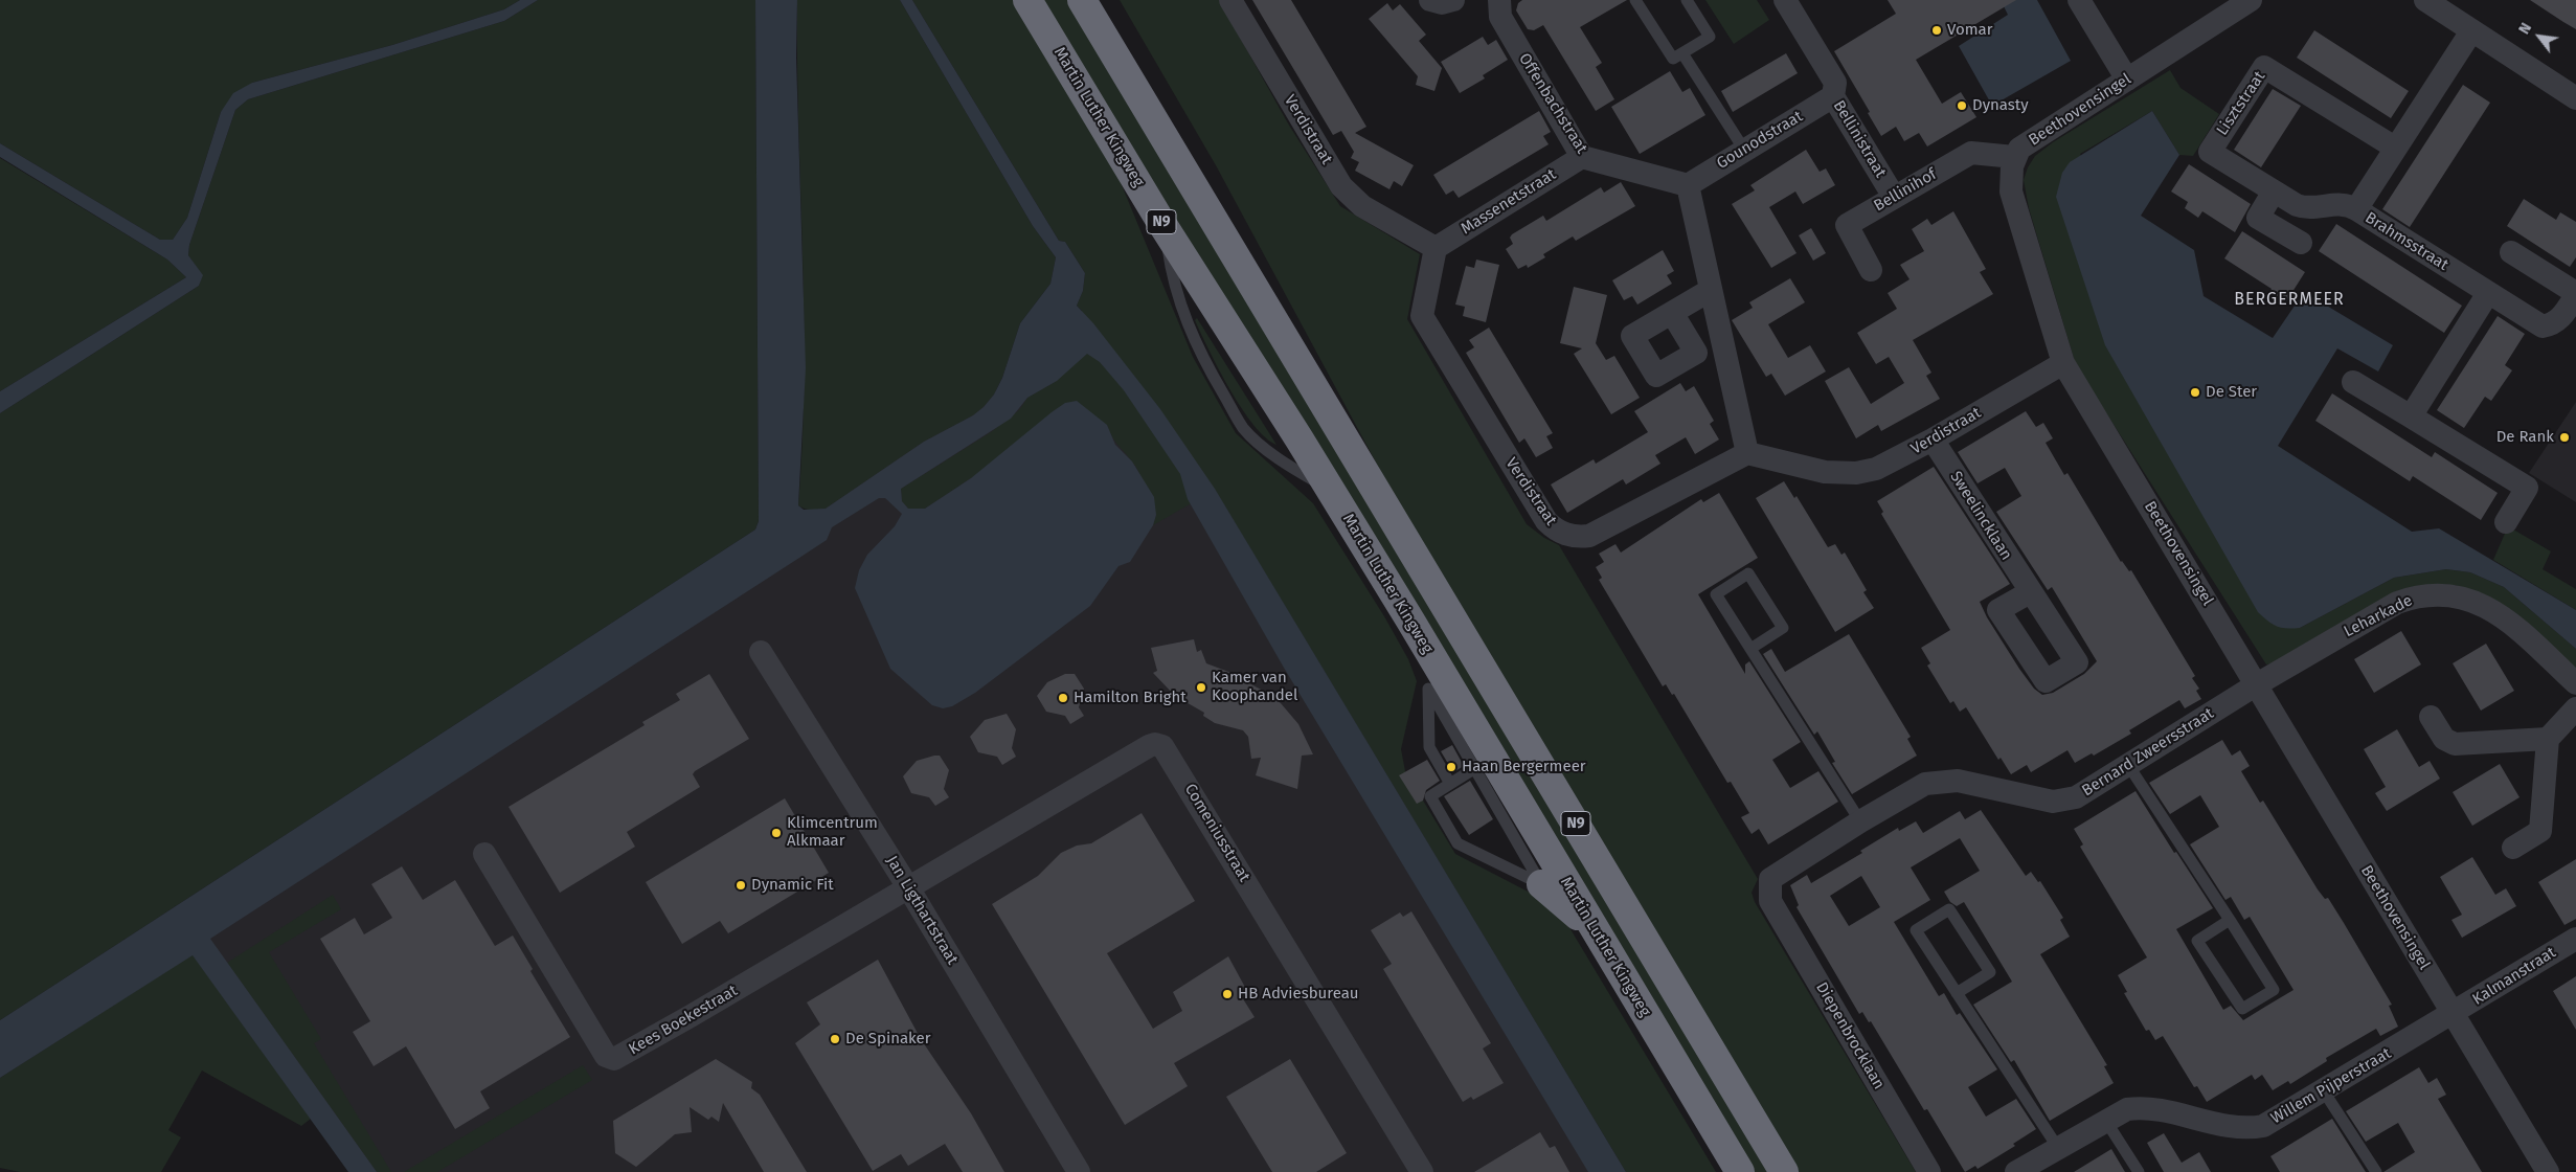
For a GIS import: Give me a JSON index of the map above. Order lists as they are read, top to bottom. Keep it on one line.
{"streets":{"highway":["Martin Luther Kingweg","N9"],"street":["Offenbachstraat","Lisztstraat","Beethovensingel","Verdistraat","Bellinistraat","Gounodstraat","Bellinihof","Massenetstraat","Brahmsstraat","Sweelincklaan","Leharkade","Bernard Zweersstraat","Comeniusstraat","Jan Ligthartstraat","Kalmanstraat","Kees Boekestraat","Diepenbrocklaan","Willem Pijperstraat"]},"crossings":[["Offenbachstraat","Gounodstraat"],["Offenbachstraat","Massenetstraat"],["Lisztstraat","Brahmsstraat"],["Beethovensingel","Verdistraat"],["Beethovensingel","Bellinihof"],["Beethovensingel","Leharkade"],["Beethovensingel","Bernard Zweersstraat"],["Beethovensingel","Kalmanstraat"],["Beethovensingel","Willem Pijperstraat"],["Martin Luther Kingweg","N9"],["Verdistraat","Massenetstraat"],["Verdistraat","Sweelincklaan"],["Bellinistraat","Gounodstraat"],["Bellinistraat","Bellinihof"],["Leharkade","Bernard Zweersstraat"],["Bernard Zweersstraat","Diepenbrocklaan"],["Comeniusstraat","Jan Ligthartstraat"],["Comeniusstraat","Kees Boekestraat"],["Jan Ligthartstraat","Kees Boekestraat"],["Kalmanstraat","Willem Pijperstraat"]],"districts":["BERGERMEER"],"places":["Vomar","Dynasty","De Ster","De Rank","Kamer van Koophandel","Hamilton Bright","Haan Bergermeer","Klimcentrum Alkmaar","Dynamic Fit","HB Adviesbureau","De Spinaker"],"north":"top left"}
